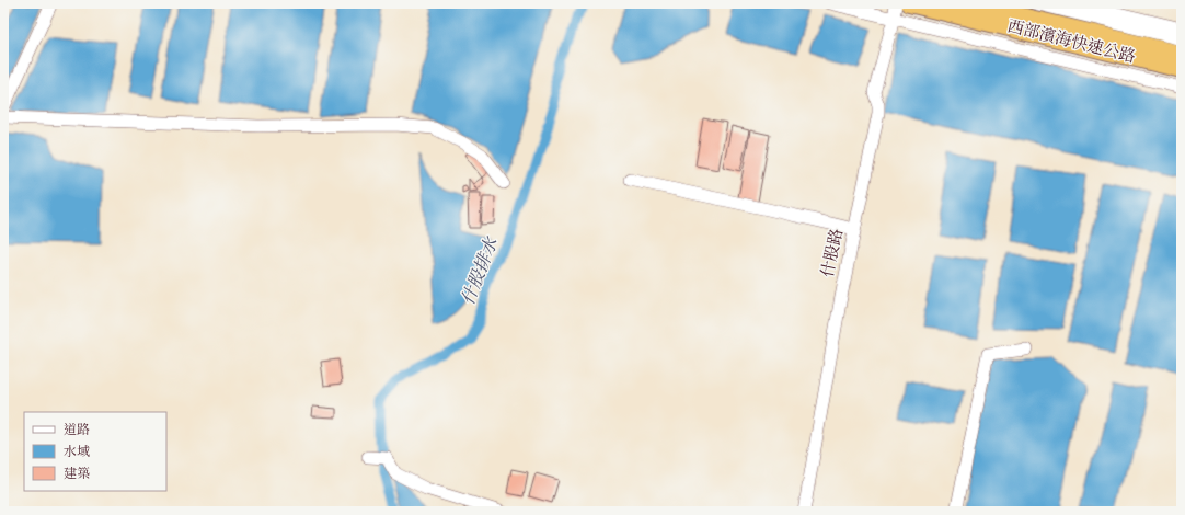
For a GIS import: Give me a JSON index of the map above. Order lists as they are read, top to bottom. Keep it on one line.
{"streets":{"highway":["西部濱海快速公路"],"street":["什股路"]},"water":["什股排水"],"legend":["道路","水域","建築"]}
